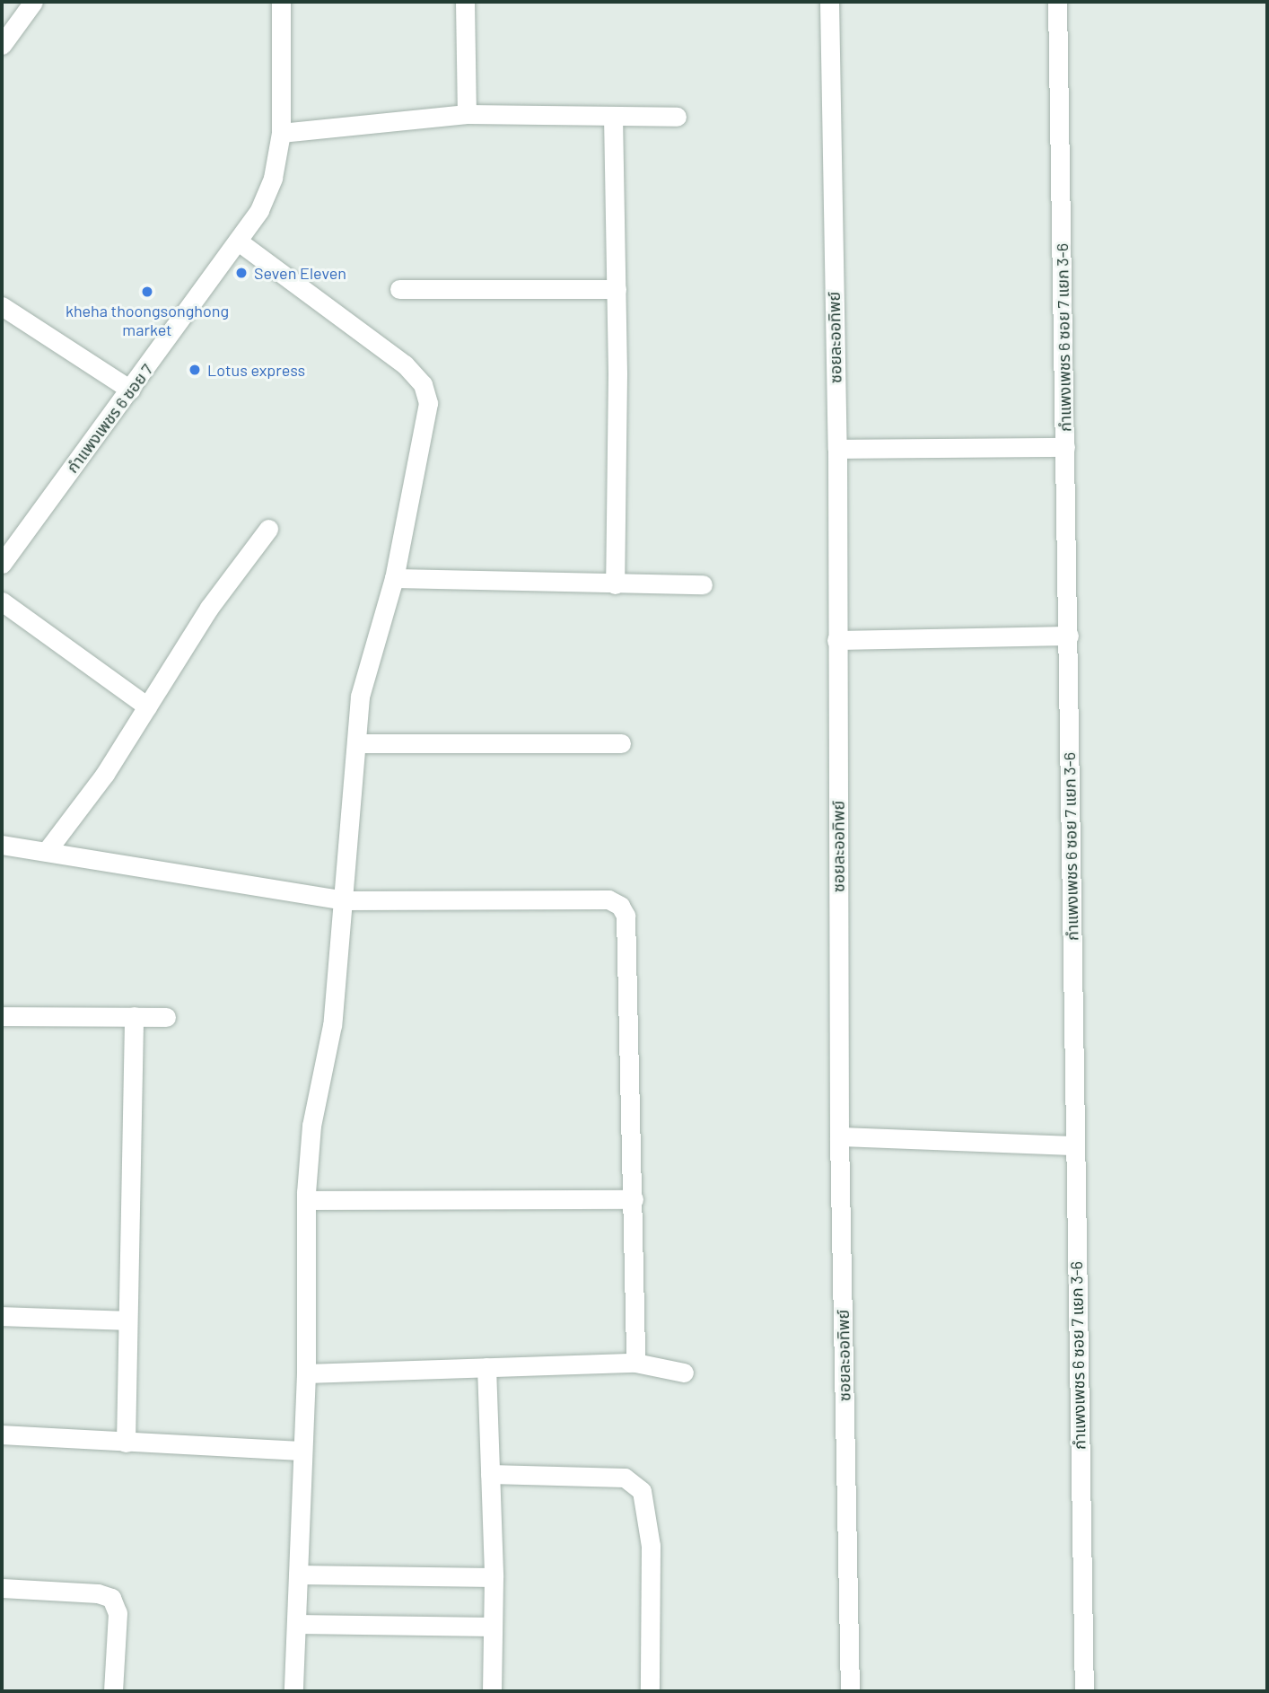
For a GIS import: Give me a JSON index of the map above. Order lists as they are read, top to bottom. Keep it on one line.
{"streets":{"street":["ซอยละออทิพย์","กำแพงเพชร 6 ซอย 7 แยก 3-6","กำแพงเพชร 6 ซอย 7"]},"places":["Seven Eleven","kheha thoongsonghong market","Lotus express"]}
